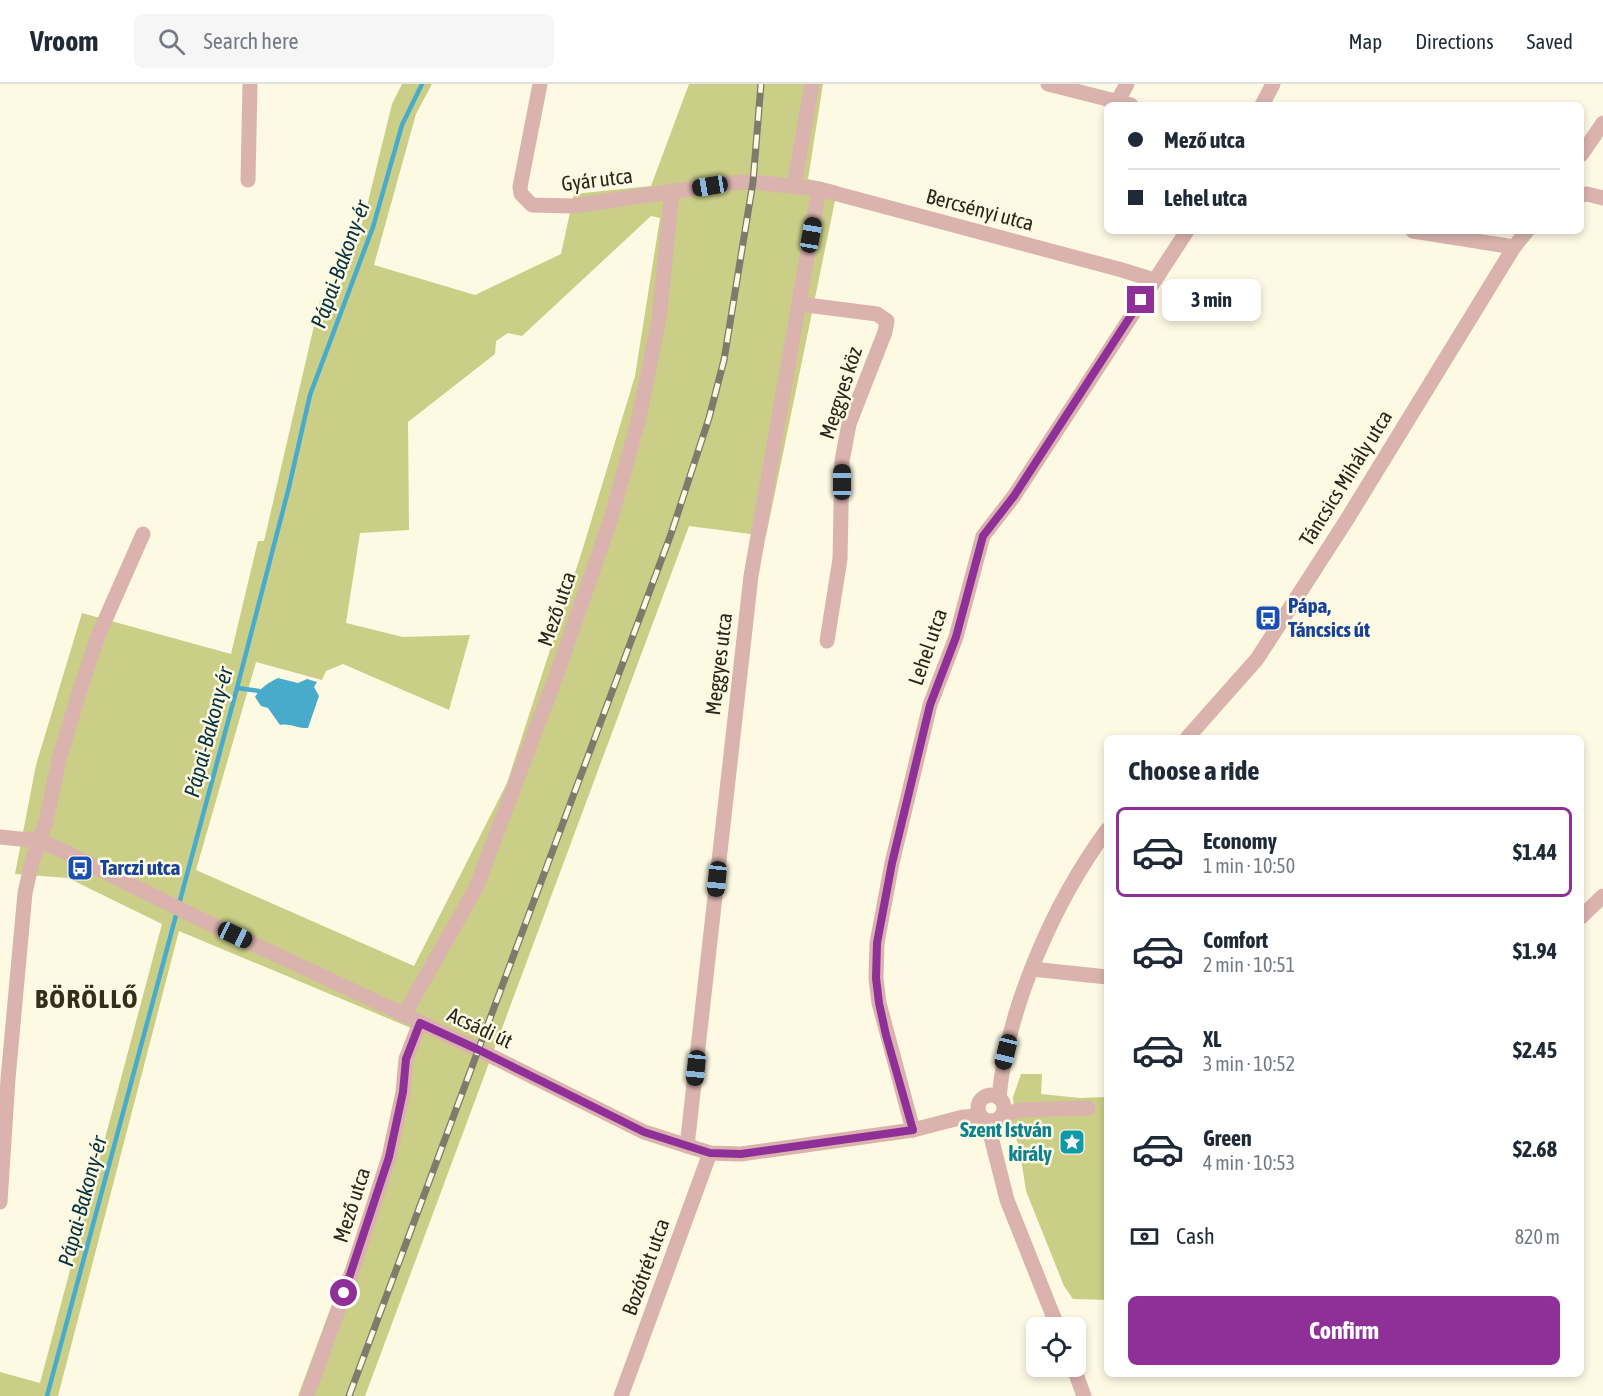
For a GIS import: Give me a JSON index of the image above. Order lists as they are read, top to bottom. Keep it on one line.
{"streets":{"street":["Gyár utca","Bercsényi utca","Meggyes köz","Táncsics Mihály utca","Mező utca","Lehel utca","Meggyes utca","Acsádi út","Bozótrét utca"]},"crossings":[["Gyár utca","Bercsényi utca"],["Gyár utca","Mező utca"],["Bercsényi utca","Lehel utca"],["Bercsényi utca","Meggyes utca"],["Meggyes köz","Meggyes utca"],["Mező utca","Acsádi út"],["Lehel utca","Acsádi út"],["Meggyes utca","Acsádi út"],["Acsádi út","Bozótrét utca"]],"districts":["BÖRÖLLŐ"],"water":["Pápai-Bakony-ér"],"places":{"bus stop":["Pápa, Táncsics út","Tarczi utca"],"place":["Szent István király"]},"page":{"header":"Vroom","search":"Search here","nav":["Map","Directions","Saved"],"banner":["Mező utca","Lehel utca"],"bubble":"3 min","heading":"Choose a ride","list":[{"name":"Economy","note":"1 min · 10:50","value":"$1.44"},{"name":"Comfort","note":"2 min · 10:51","value":"$1.94"},{"name":"XL","note":"3 min · 10:52","value":"$2.45"},{"name":"Green","note":"4 min · 10:53","value":"$2.68"}],"pay":["Cash","820 m"],"buttons":"Confirm"}}
